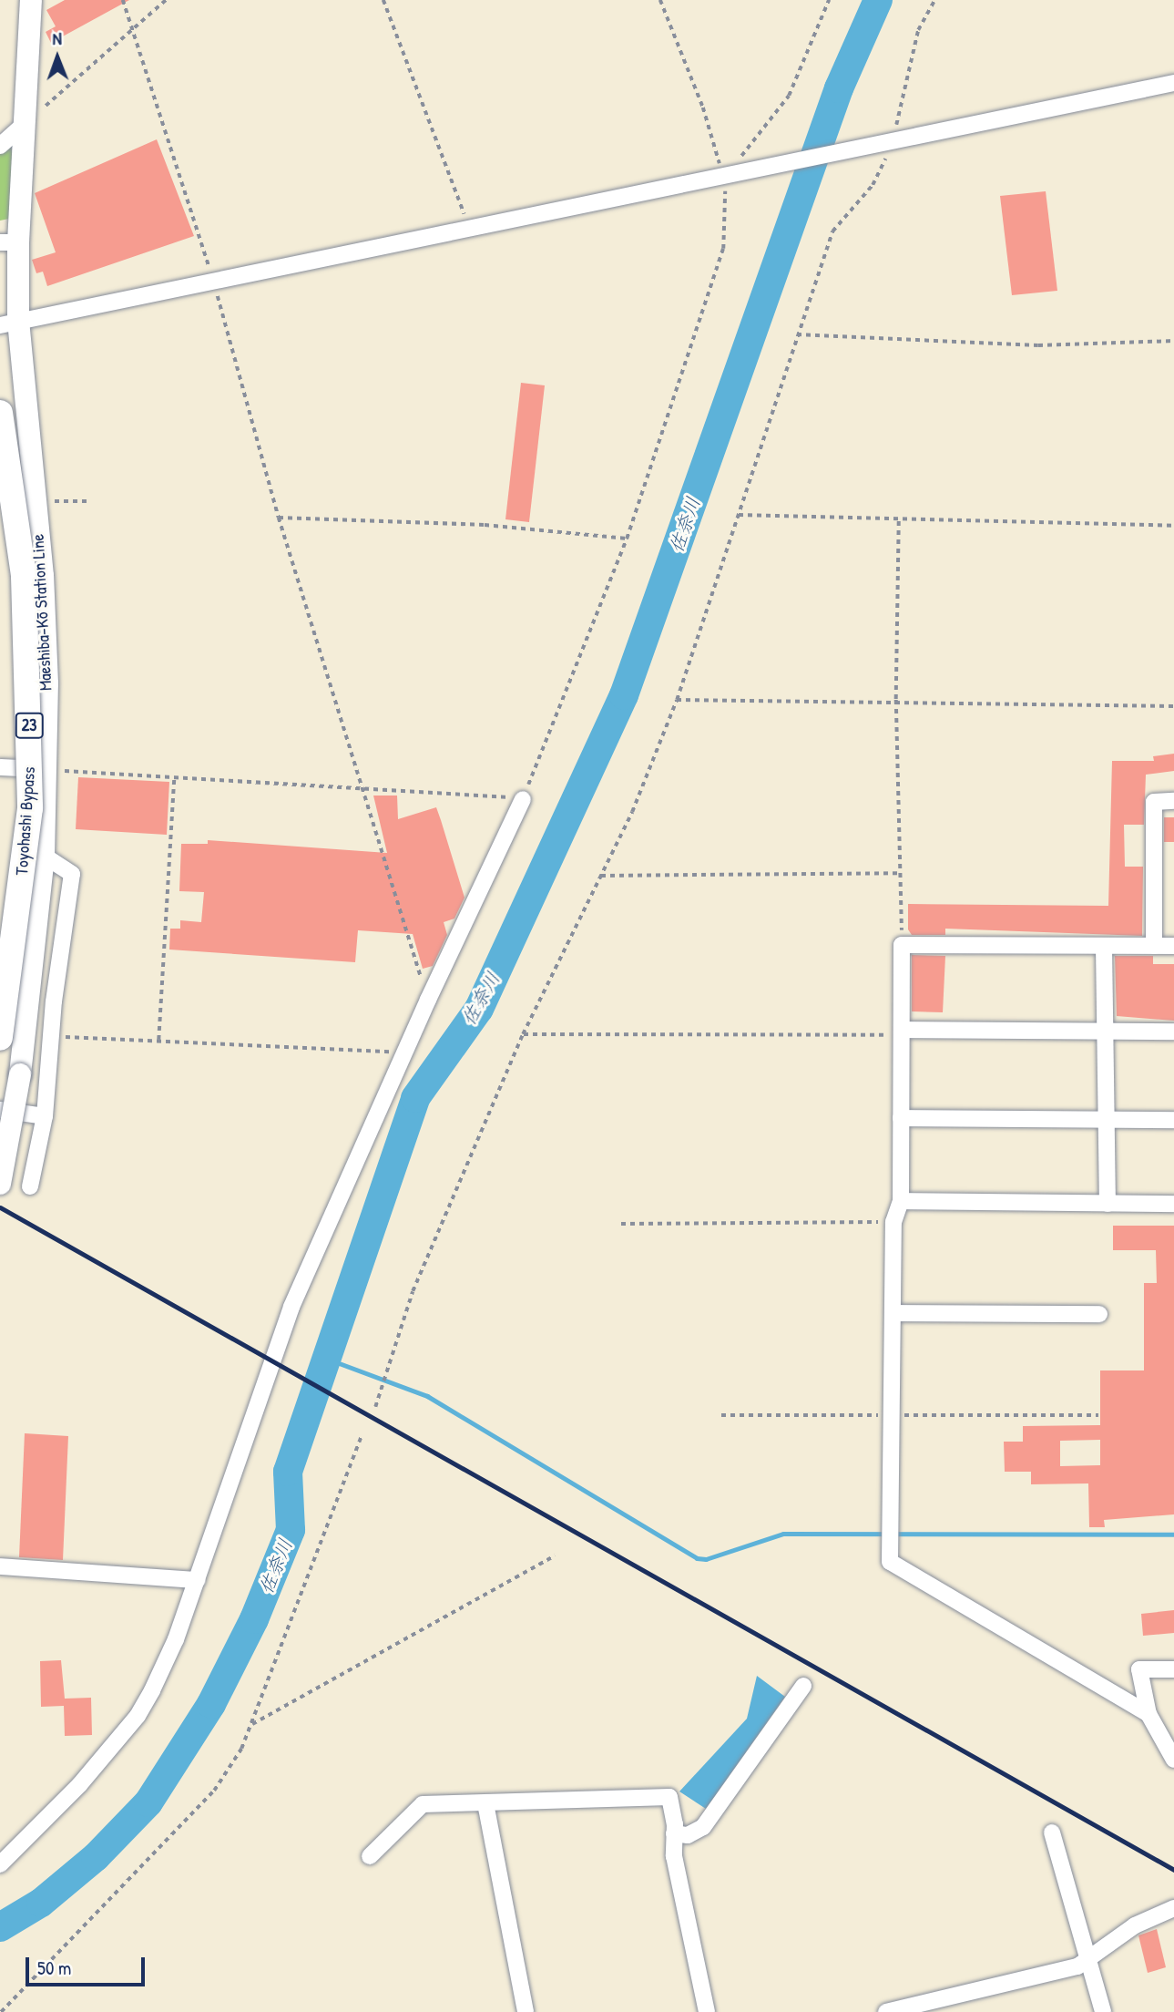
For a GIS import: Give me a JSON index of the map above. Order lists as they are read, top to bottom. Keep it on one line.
{"streets":{"highway":["23","Toyohashi Bypass"],"main road":["Maeshiba-Kō Station Line"]},"water":["佐奈川"],"scale_bar":"50 m","north":"top"}
